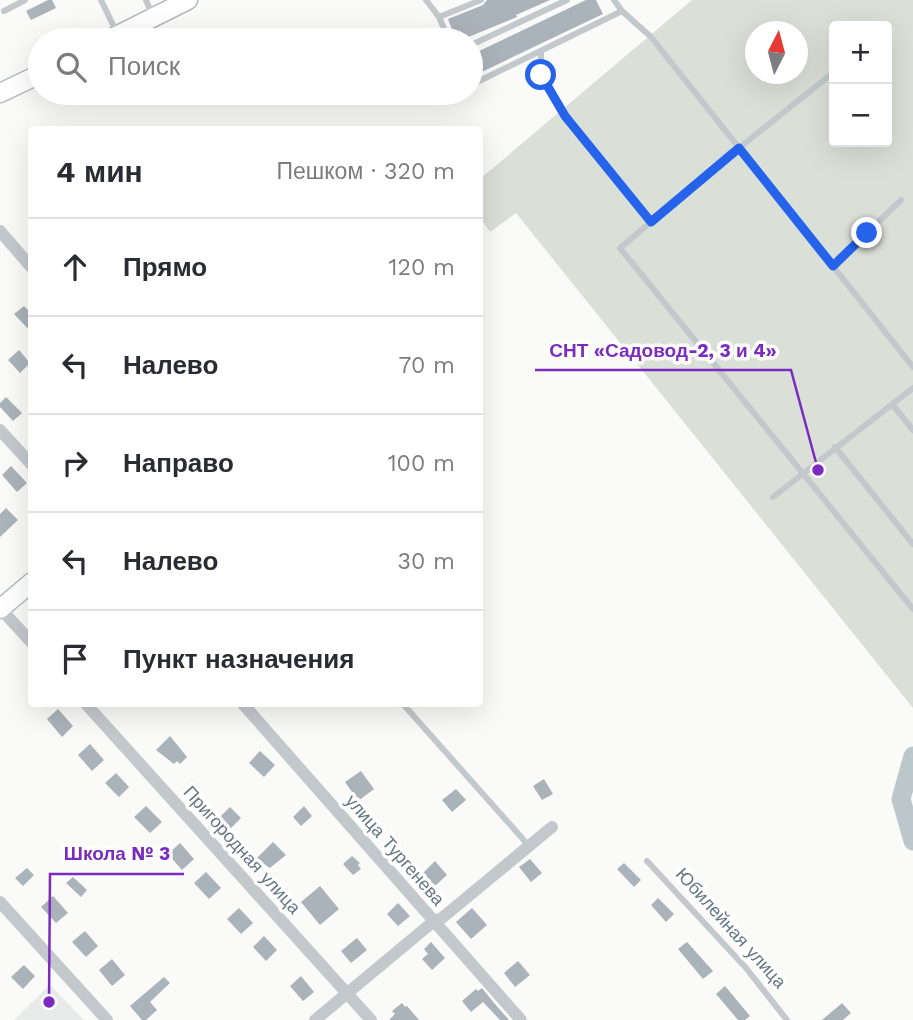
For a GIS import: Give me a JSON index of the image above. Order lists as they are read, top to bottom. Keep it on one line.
{"streets":{"street":["Пригородная улица","улица Тургенева"],"lane":["Юбилейная улица"]},"places":["СНТ «Садовод-2, 3 и 4»","Школа № 3"],"north":"top","page":{"map_buttons":["+","−"],"search":"Поиск","heading":["4 мин","Пешком · 320 m"],"list":[["Прямо","120 m"],["Налево","70 m"],["Направо","100 m"],["Налево","30 m"],"Пункт назначения"]}}
